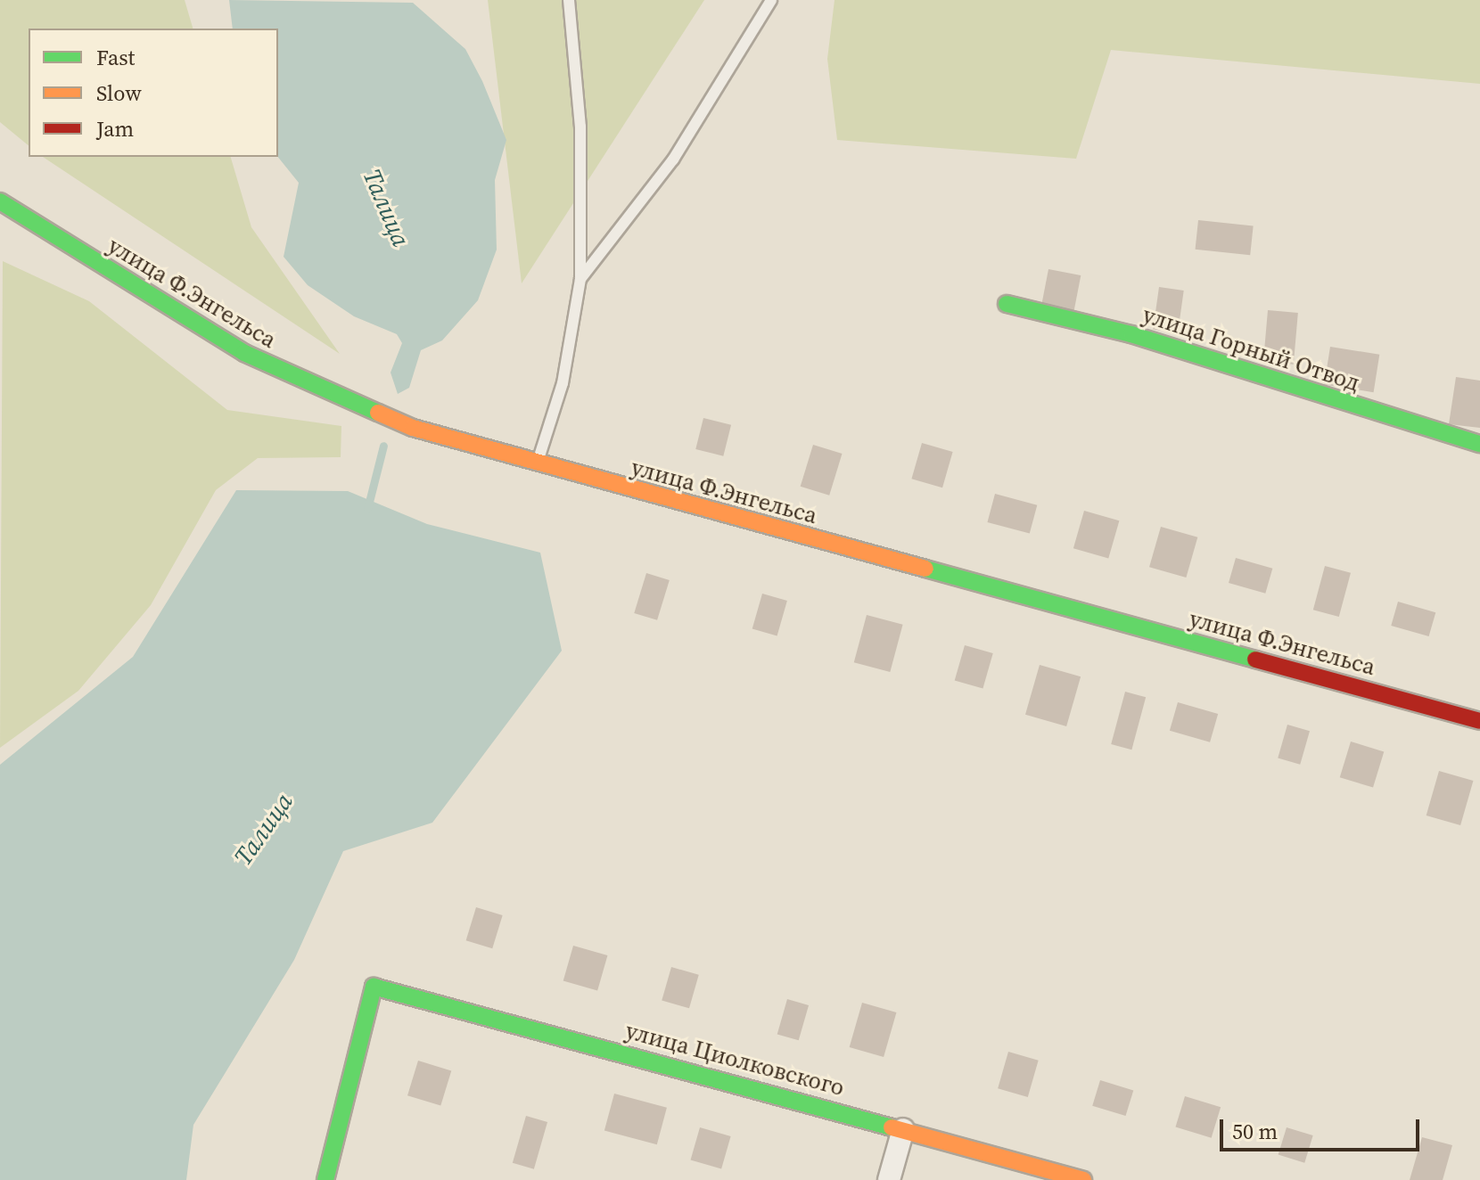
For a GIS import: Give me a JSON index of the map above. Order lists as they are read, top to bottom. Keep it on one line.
{"streets":{"street":["улица Ф.Энгельса","улица Горный Отвод","улица Циолковского"]},"water":["Талица"],"legend":["Fast","Slow","Jam"],"scale_bar":"50 m"}
